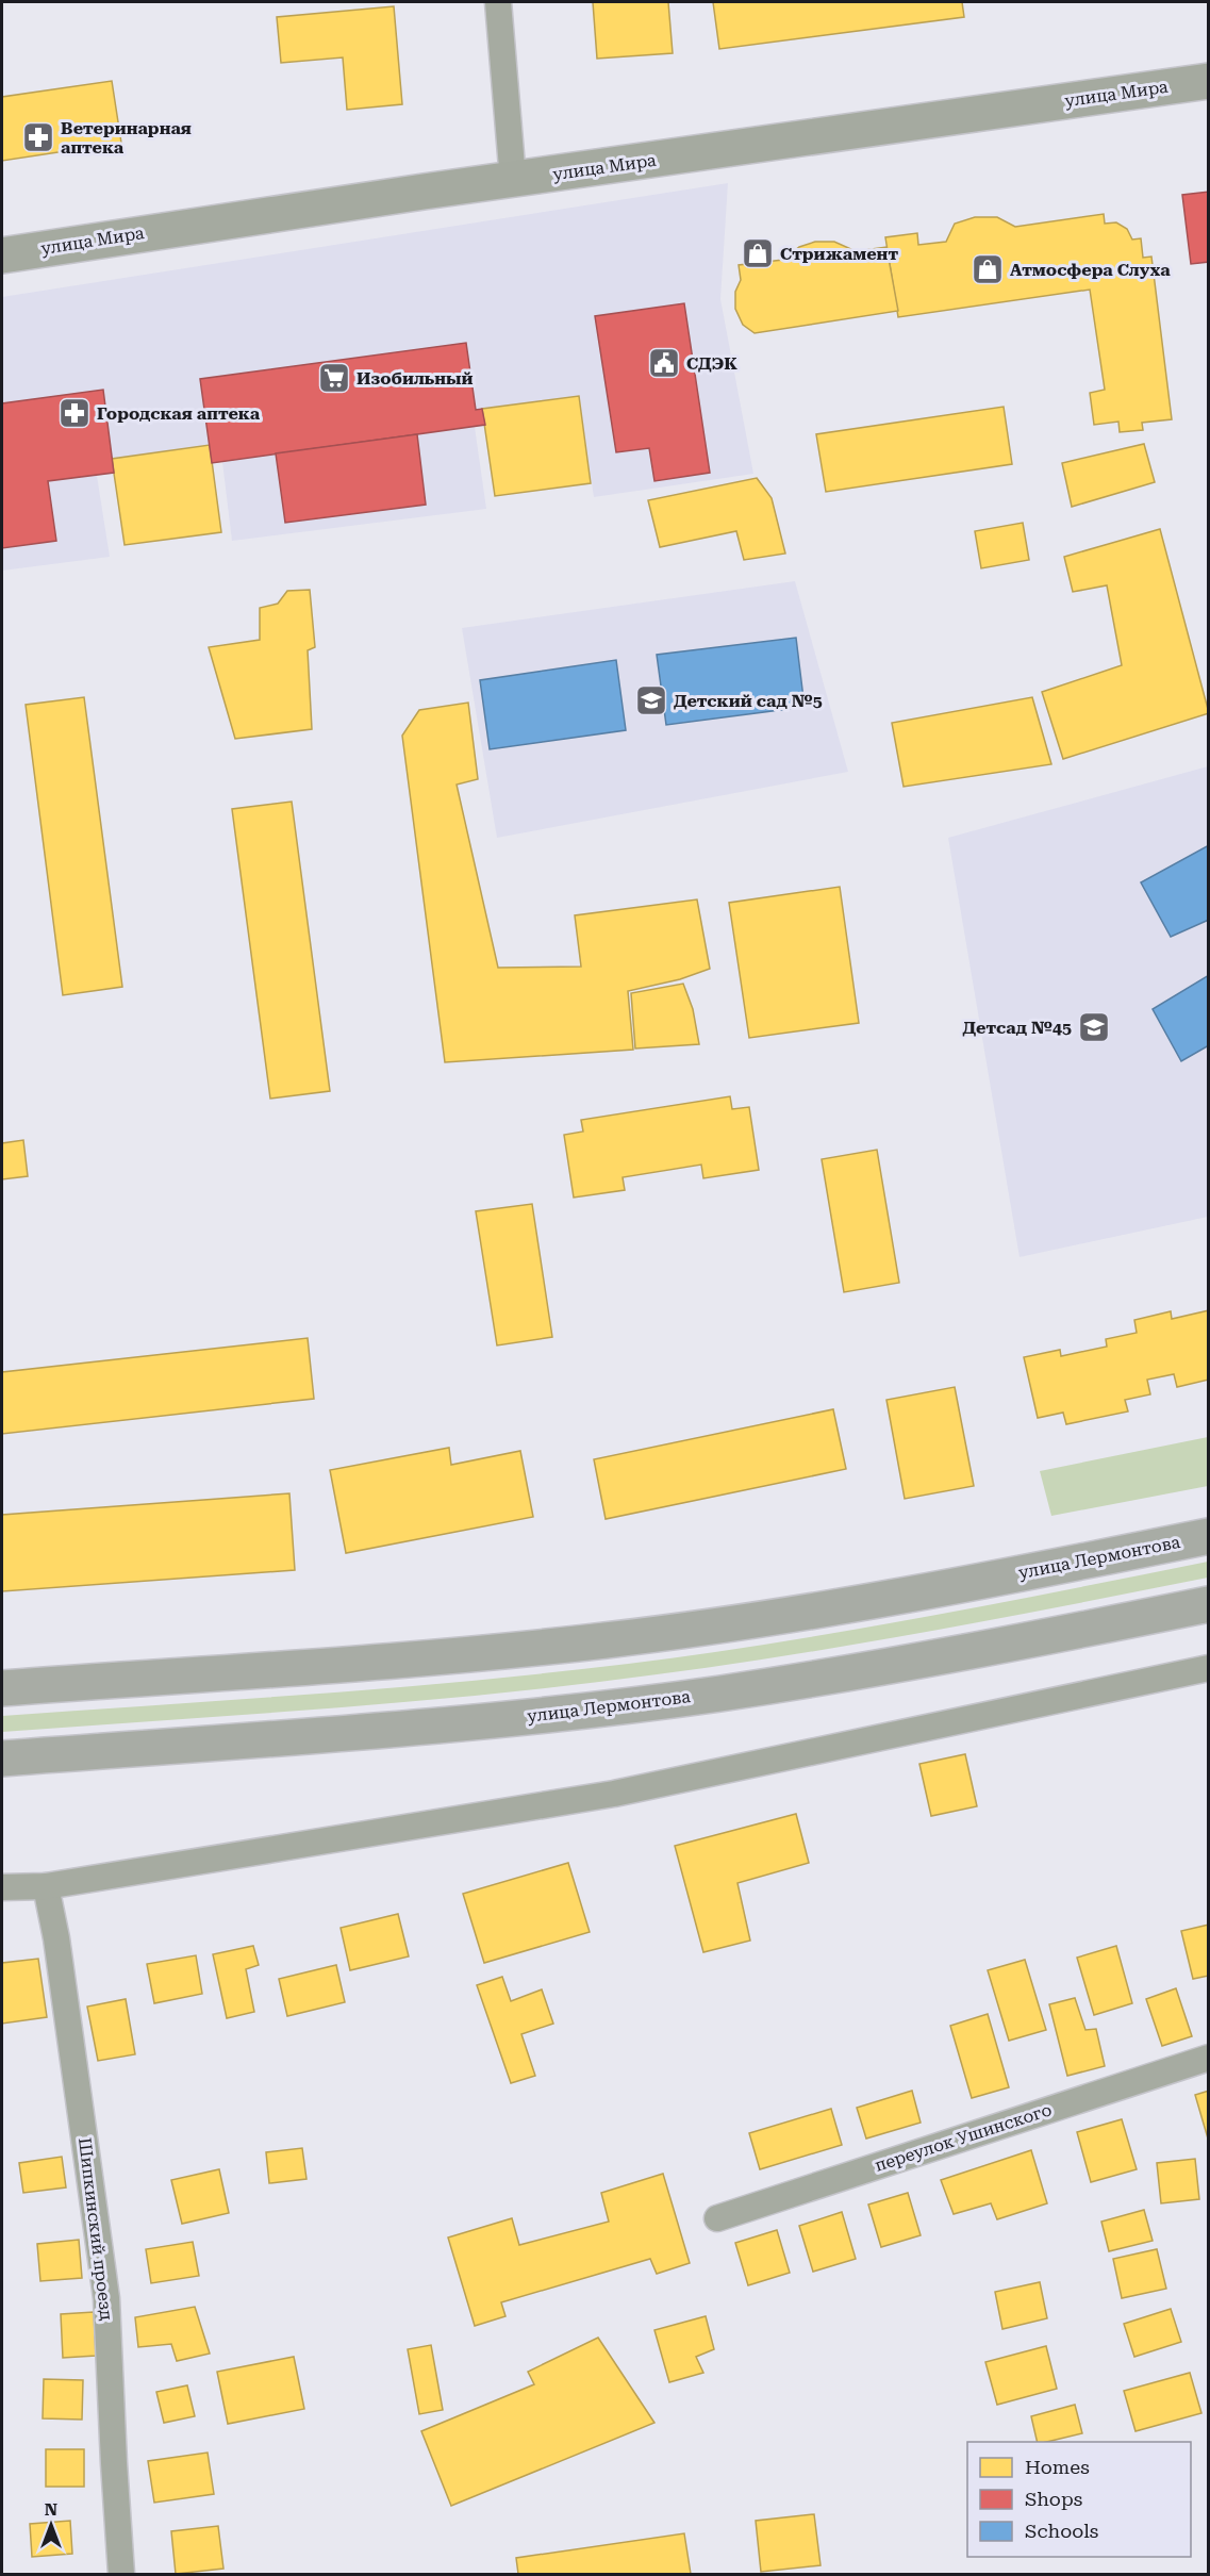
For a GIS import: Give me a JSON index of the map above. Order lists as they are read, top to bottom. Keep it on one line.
{"streets":{"main road":["улица Мира","улица Лермонтова"],"street":["переулок Ушинского","Шипкинский проезд"]},"places":{"pharmacy":["Ветеринарная аптека","Городская аптека"],"shop":["Стрижамент","Атмосфера Слуха"],"public building":["СДЭК"],"supermarket":["Изобильный"],"school or university":["Детский сад №5","Детсад №45"]},"legend":["Homes","Shops","Schools"],"north":"top"}
